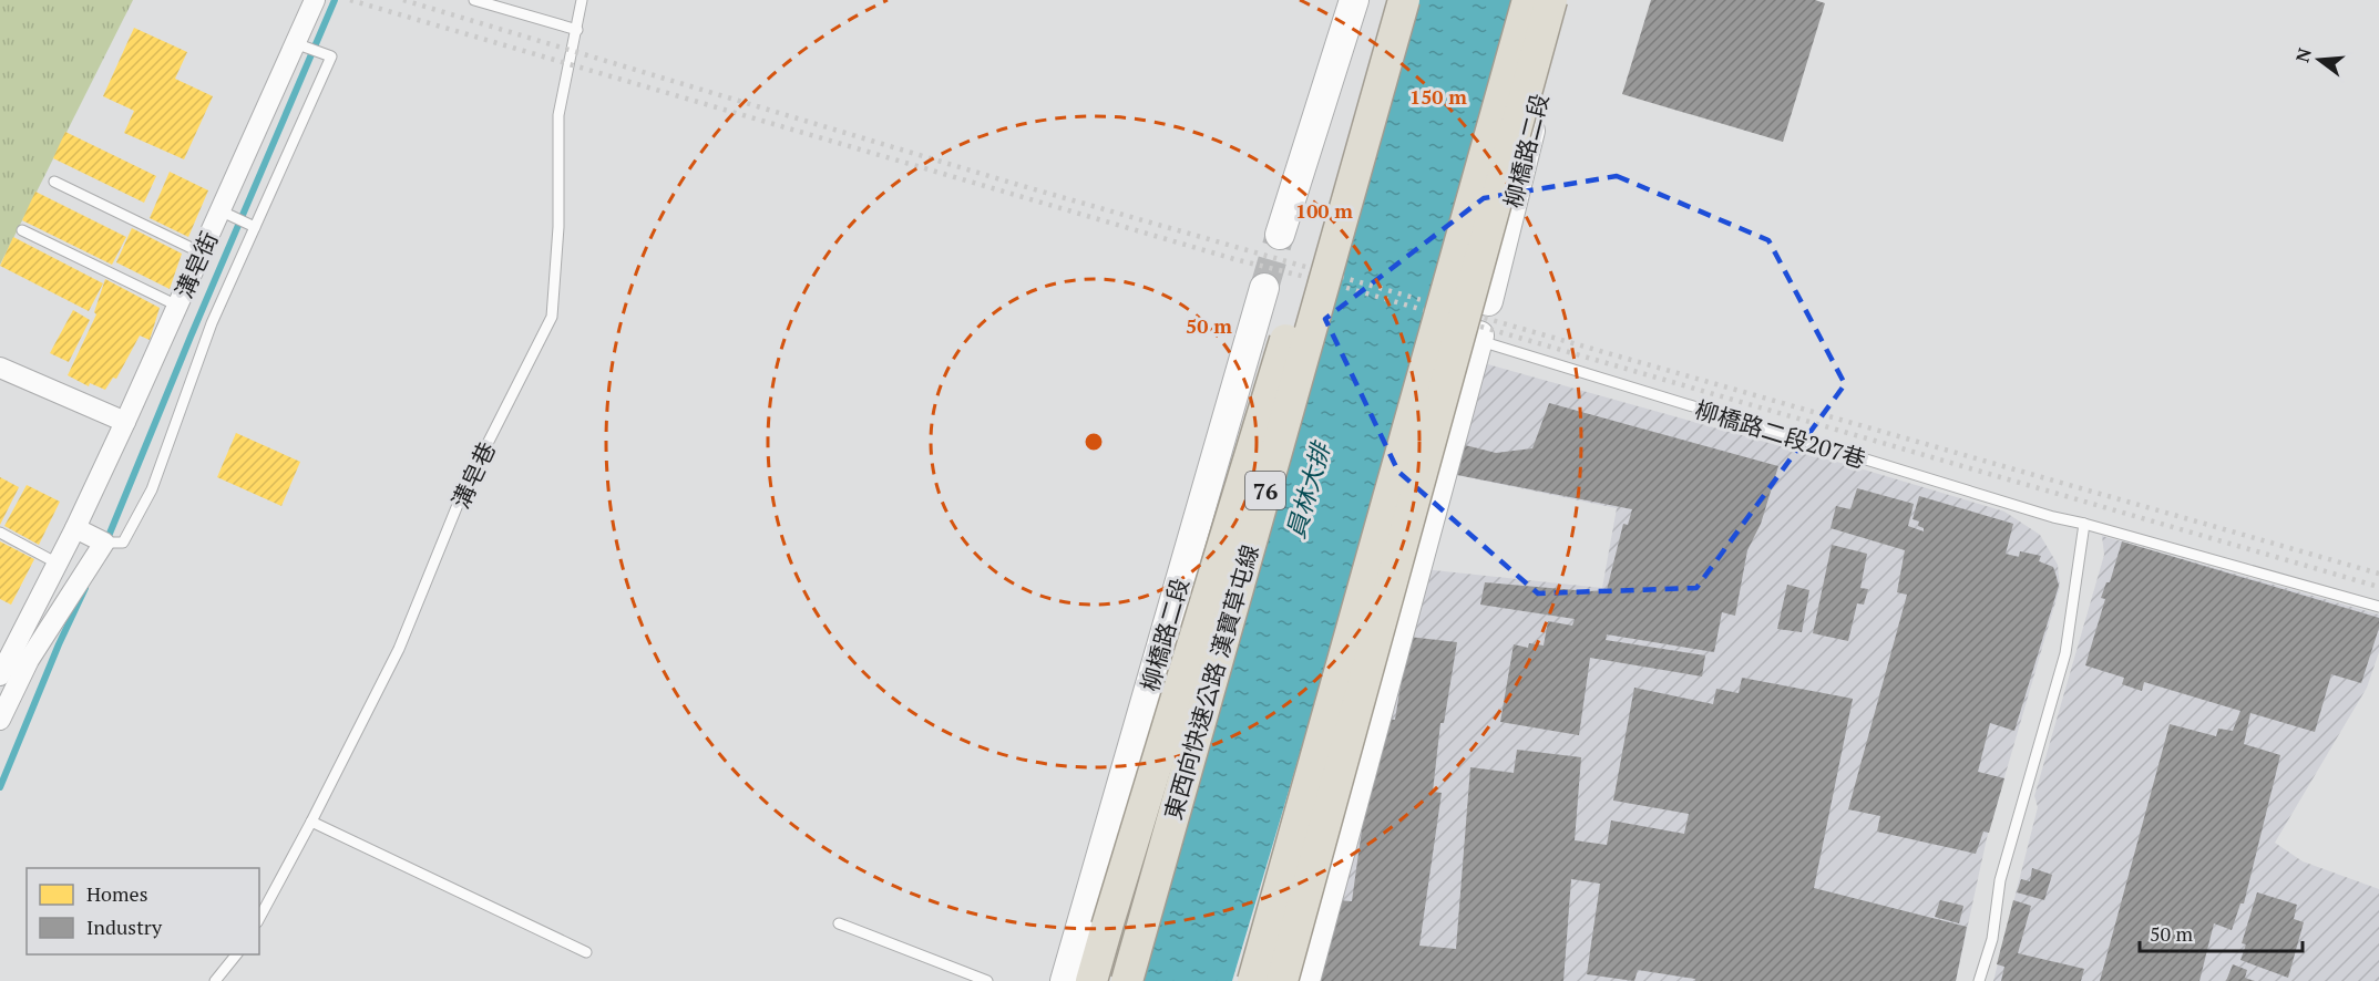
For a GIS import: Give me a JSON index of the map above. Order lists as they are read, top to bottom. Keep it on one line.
{"streets":{"highway":["76","東西向快速公路 漢寶草屯線"],"main road":["柳橋路二段"],"street":["溝皂街"],"lane":["柳橋路二段207巷","溝皂巷"]},"water":["員林大排"],"legend":["Homes","Industry"],"scale_bar":"50 m","north":"left","rings":["150 m","100 m","50 m"]}
